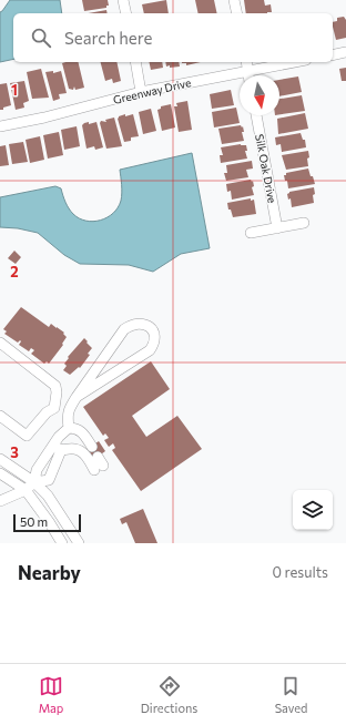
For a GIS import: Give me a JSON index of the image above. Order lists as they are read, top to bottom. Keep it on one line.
{"streets":{"street":["Greenway Drive","Silk Oak Drive"]},"scale_bar":"50 m","north":"bottom","page":{"search":"Search here","scale":"50 m","heading":["Nearby","0 results"],"nav":["Map","Directions","Saved"]},"grid":{"rows":["1","2","3"]}}
